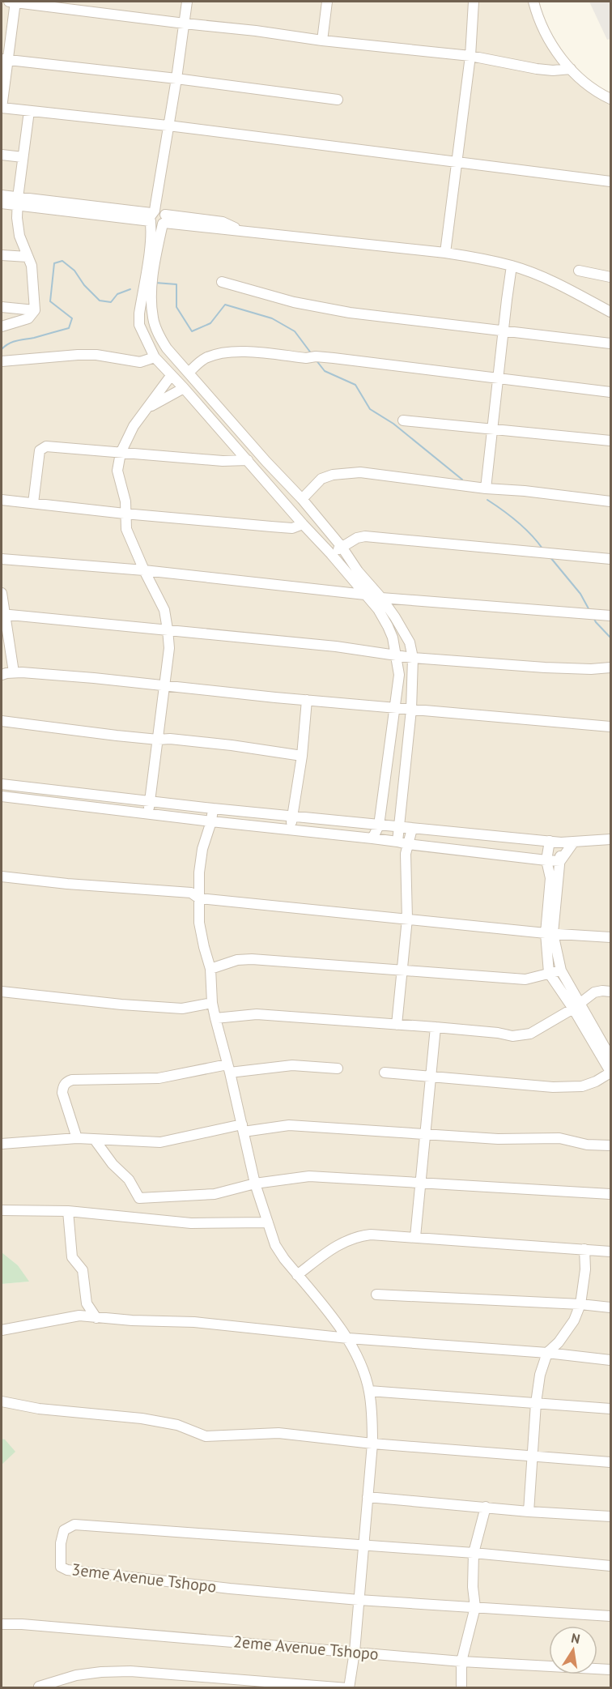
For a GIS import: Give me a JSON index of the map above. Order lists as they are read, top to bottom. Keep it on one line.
{"streets":{"street":["3eme Avenue Tshopo","2eme Avenue Tshopo"]},"north":"top"}
